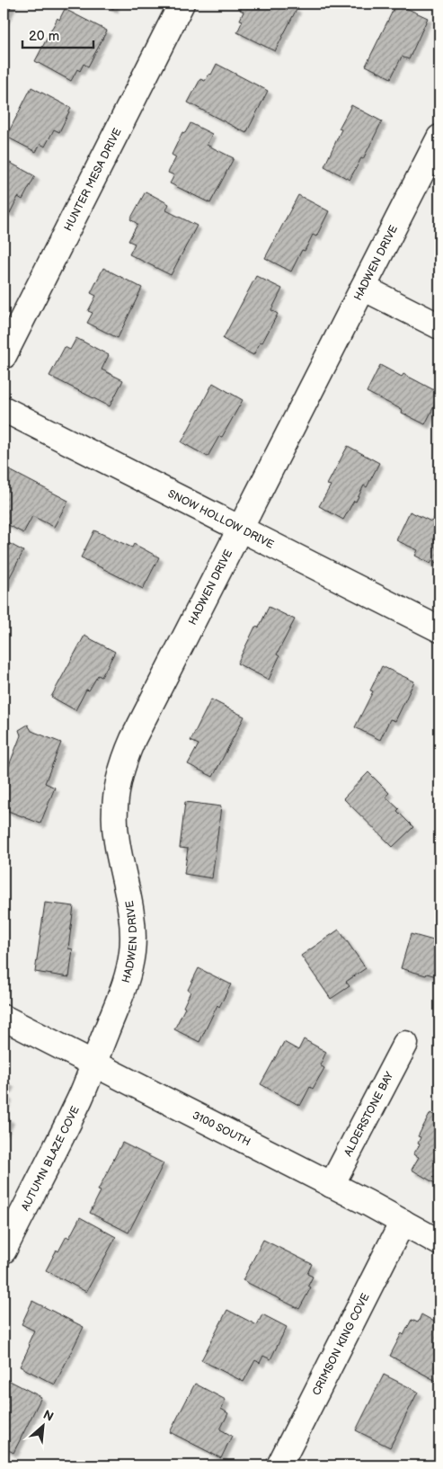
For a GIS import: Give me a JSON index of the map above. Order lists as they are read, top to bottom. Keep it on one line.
{"streets":{"street":["HUNTER MESA DRIVE","HADWEN DRIVE","SNOW HOLLOW DRIVE","ALDERSTONE BAY","3100 SOUTH","AUTUMN BLAZE COVE","CRIMSON KING COVE"]},"crossings":[["HADWEN DRIVE","SNOW HOLLOW DRIVE"],["HADWEN DRIVE","3100 SOUTH"],["HADWEN DRIVE","AUTUMN BLAZE COVE"],["ALDERSTONE BAY","3100 SOUTH"],["3100 SOUTH","AUTUMN BLAZE COVE"],["3100 SOUTH","CRIMSON KING COVE"]],"scale_bar":"20 m","north":"top right"}
